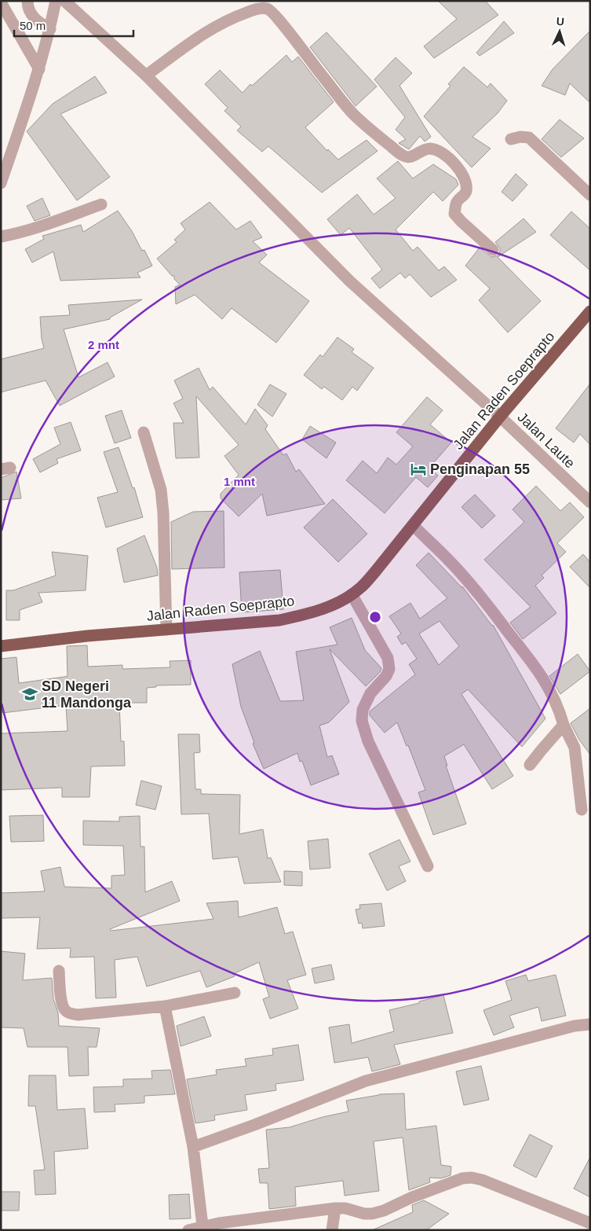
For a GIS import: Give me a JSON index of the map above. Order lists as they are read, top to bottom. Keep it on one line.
{"streets":{"highway":["Jalan Raden Soeprapto"],"street":["Jalan Laute"]},"crossings":[["Jalan Raden Soeprapto","Jalan Laute"]],"places":{"hotel":["Penginapan 55"],"school or university":["SD Negeri 11 Mandonga"]},"scale_bar":"50 m","north":"top","rings":["2 mnt","1 mnt"]}
